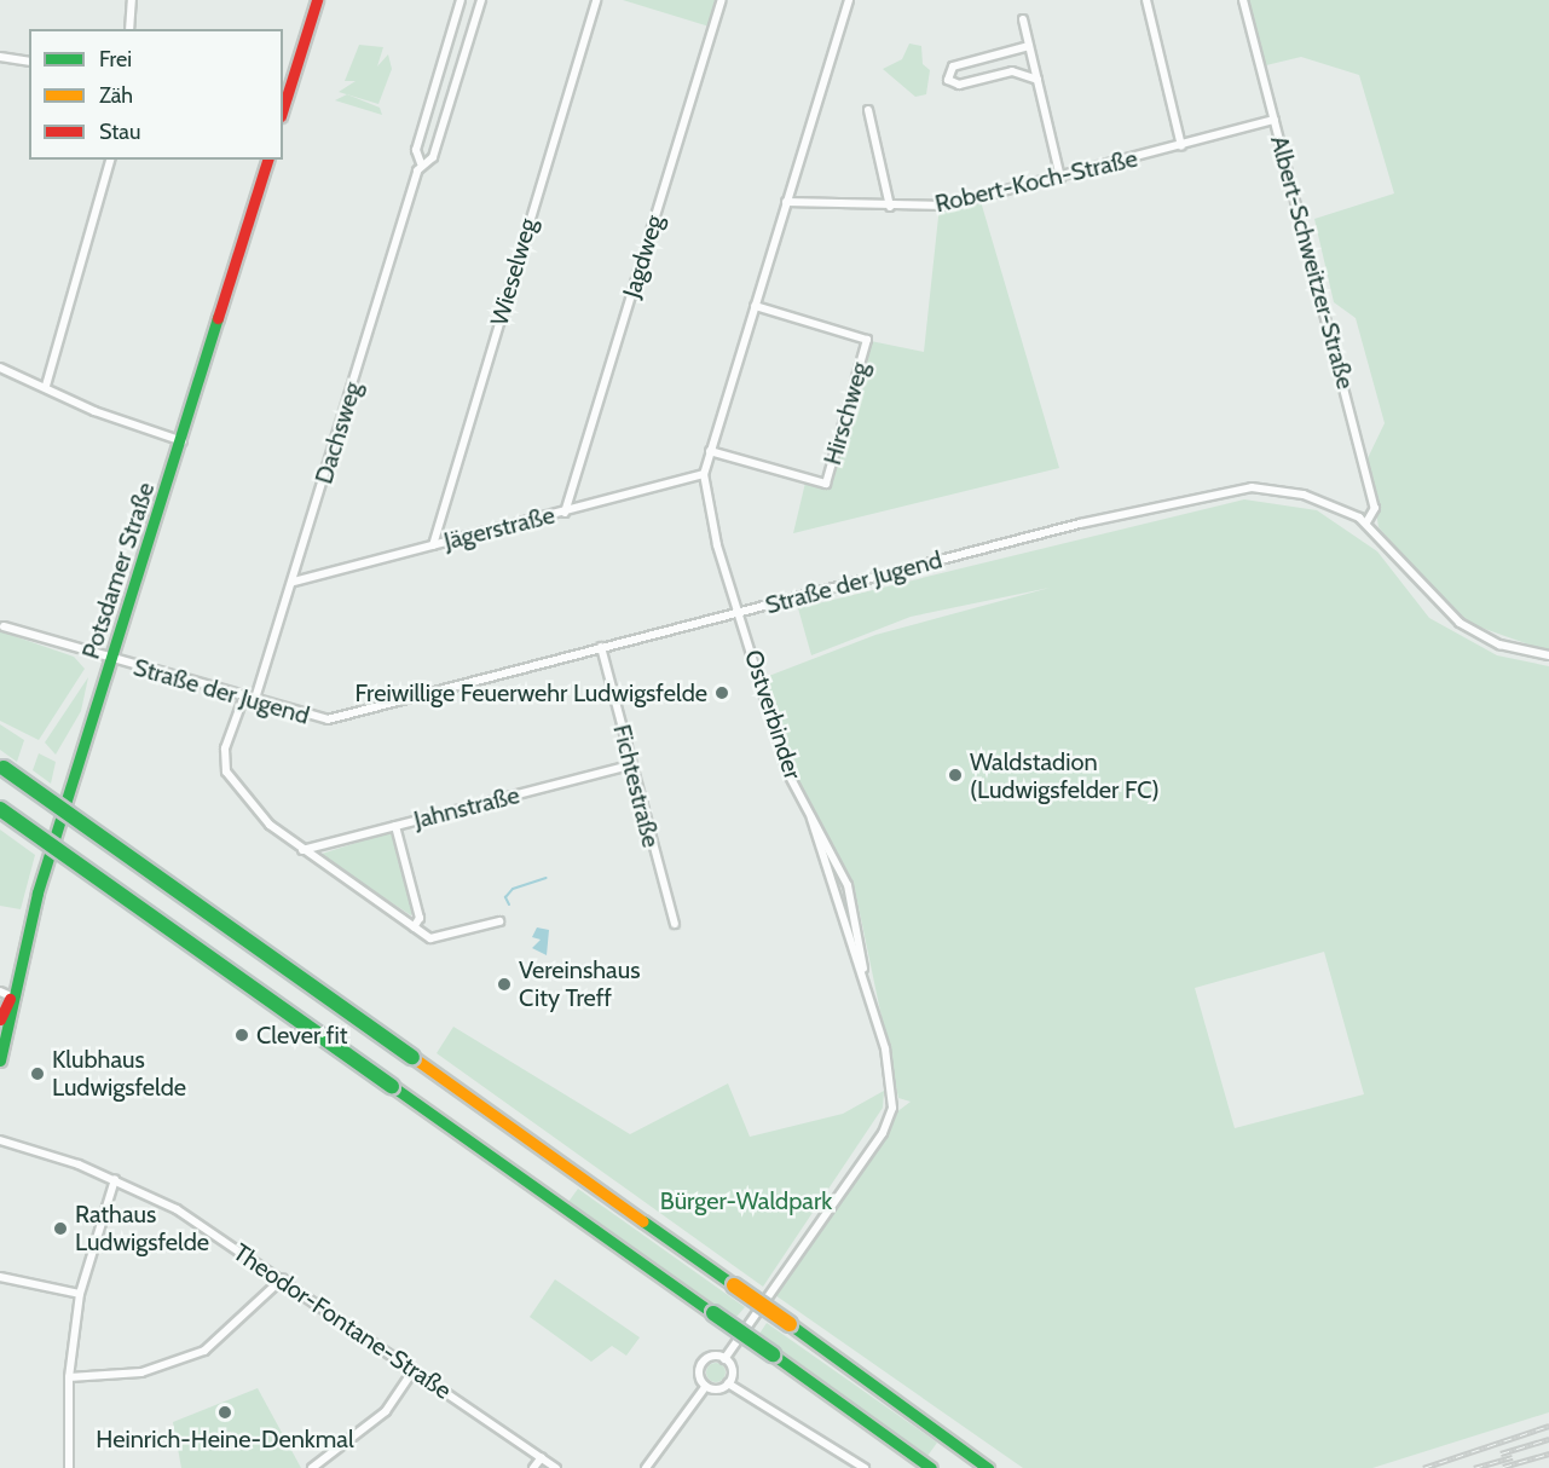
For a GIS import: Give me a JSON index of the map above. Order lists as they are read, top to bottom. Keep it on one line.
{"streets":{"main road":["Potsdamer Straße"],"street":["Robert-Koch-Straße","Jagdweg","Albert-Schweitzer-Straße","Wieselweg","Hirschweg","Dachsweg","Jägerstraße","Straße der Jugend","Ostverbinder","Fichtestraße","Jahnstraße","Theodor-Fontane-Straße"]},"crossings":[["Robert-Koch-Straße","Albert-Schweitzer-Straße"],["Jagdweg","Jägerstraße"],["Albert-Schweitzer-Straße","Straße der Jugend"],["Wieselweg","Jägerstraße"],["Dachsweg","Jägerstraße"],["Dachsweg","Straße der Jugend"],["Potsdamer Straße","Straße der Jugend"],["Straße der Jugend","Ostverbinder"],["Straße der Jugend","Fichtestraße"],["Fichtestraße","Jahnstraße"]],"parks":["Bürger-Waldpark"],"places":["Freiwillige Feuerwehr Ludwigsfelde","Waldstadion (Ludwigsfelder FC)","Vereinshaus City Treff","Clever fit","Klubhaus Ludwigsfelde","Rathaus Ludwigsfelde","Heinrich-Heine-Denkmal"],"legend":["Frei","Zäh","Stau"]}
